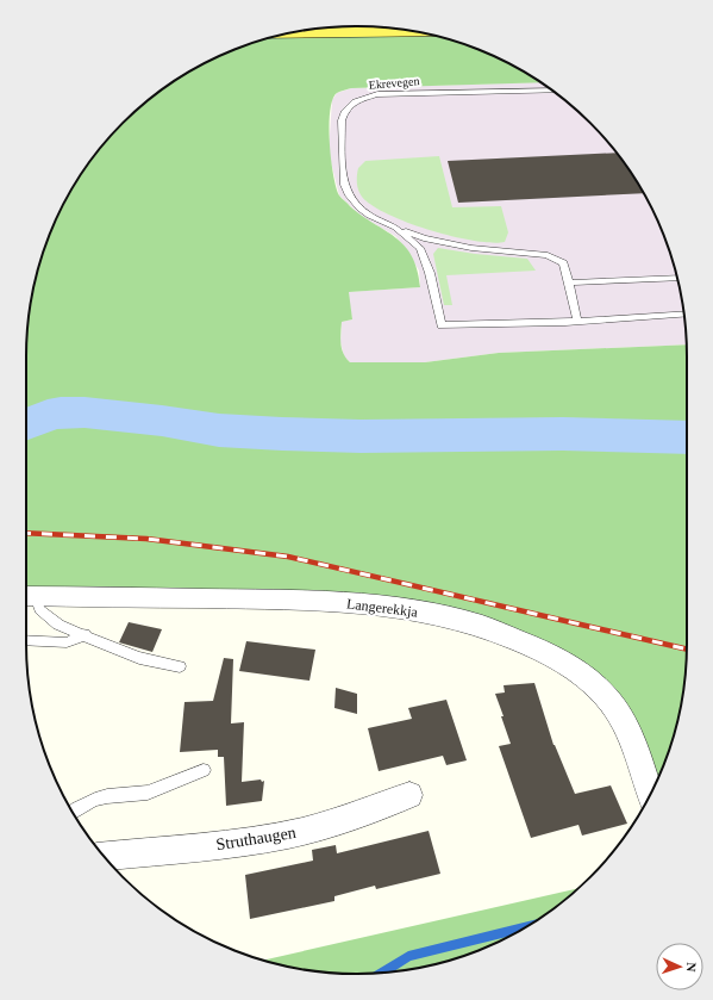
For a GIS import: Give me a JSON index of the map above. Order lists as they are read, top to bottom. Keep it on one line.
{"streets":{"street":["Langerekkja","Struthaugen"],"lane":["Ekrevegen"]},"north":"right"}
